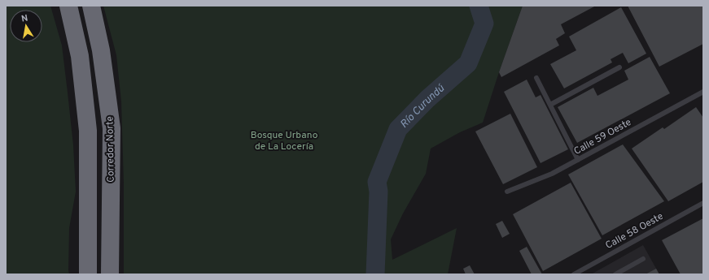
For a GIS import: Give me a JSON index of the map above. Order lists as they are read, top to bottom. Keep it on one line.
{"streets":{"highway":["Corredor Norte"],"lane":["Calle 59 Oeste","Calle 58 Oeste"]},"water":["Río Curundú"],"parks":["Bosque Urbano de La Locería"],"north":"top"}
